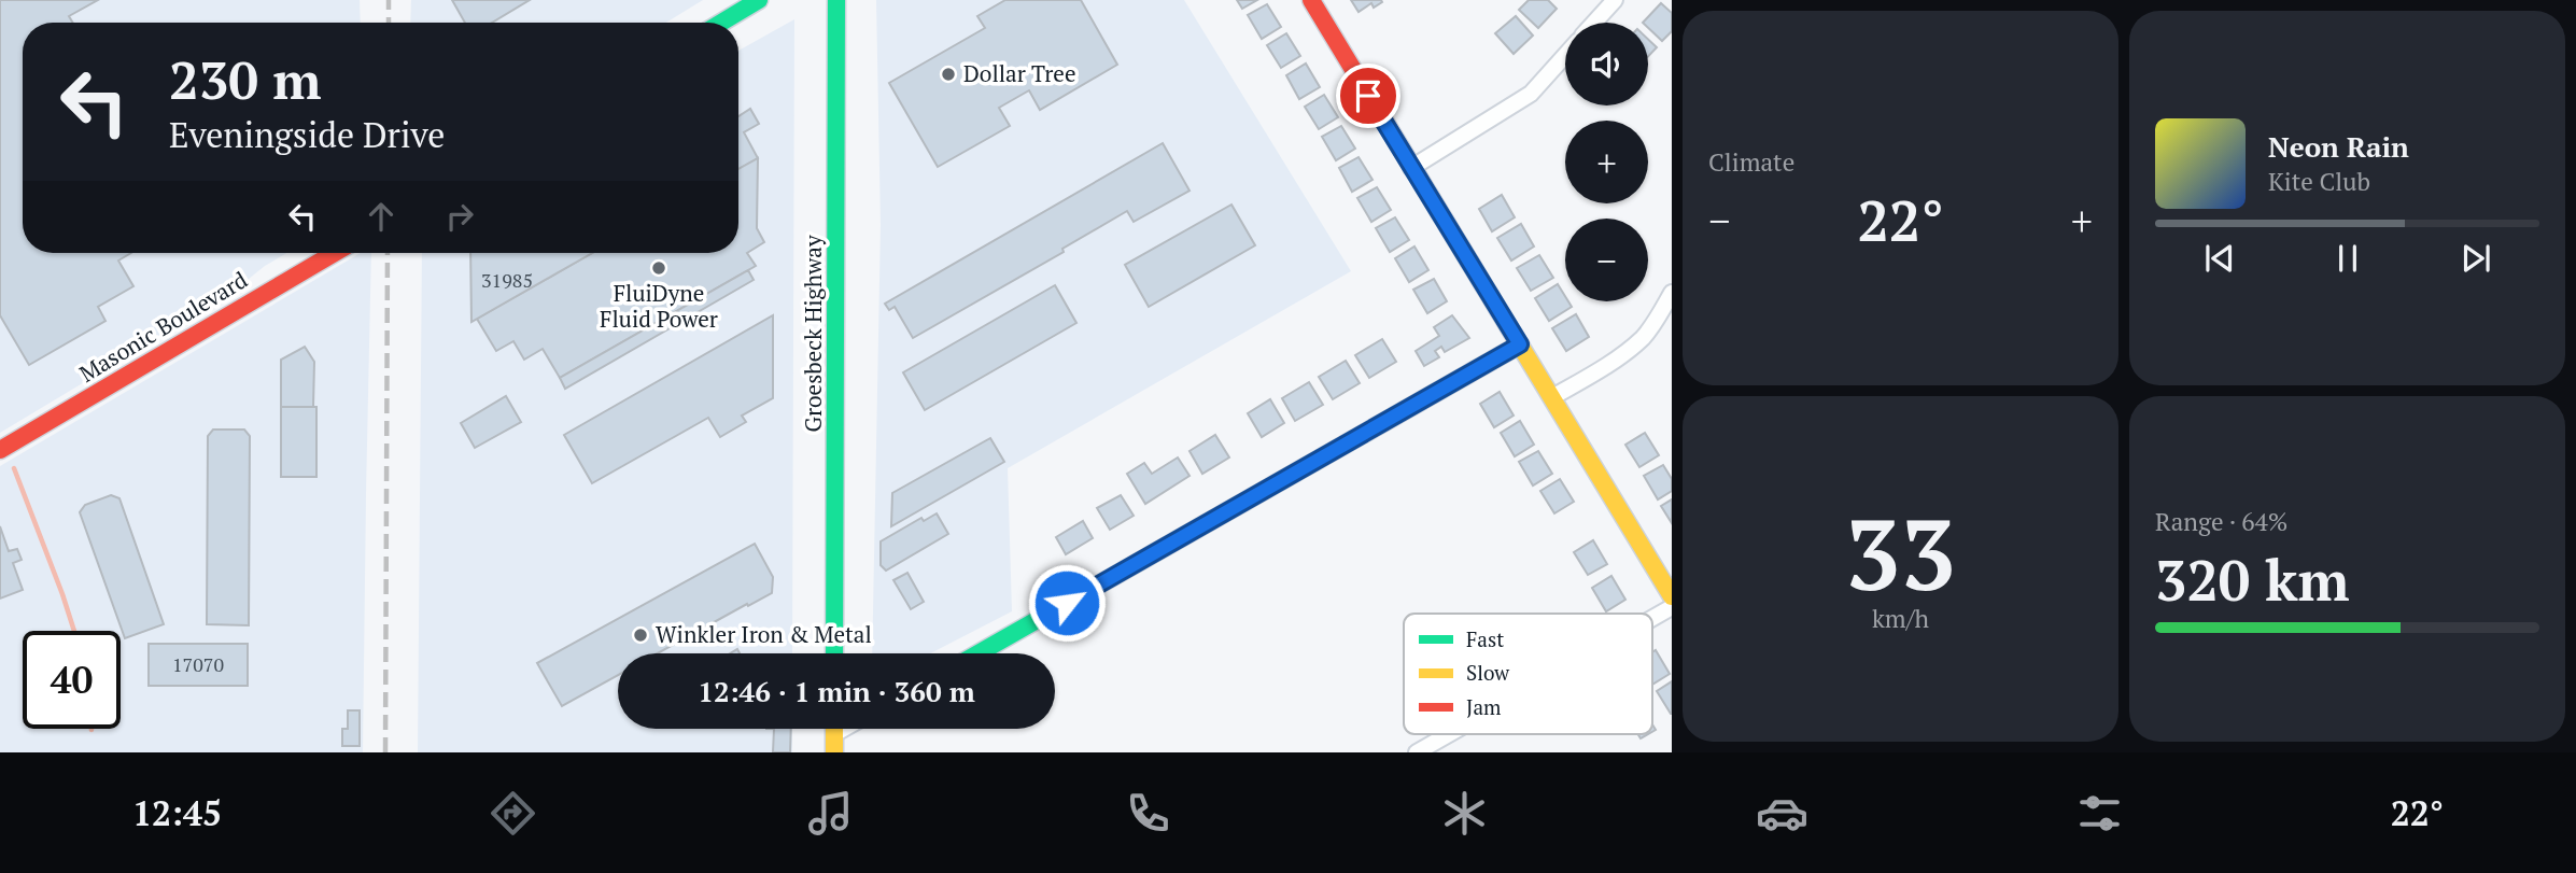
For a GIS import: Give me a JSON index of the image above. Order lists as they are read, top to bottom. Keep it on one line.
{"streets":{"street":["Masonic Boulevard","Groesbeck Highway"]},"places":["Dollar Tree","FluiDyne Fluid Power","Winkler Iron & Metal"],"house_numbers":["31985","17070"],"legend":["Fast","Slow","Jam"],"page":{"tile":["Climate",["33","km/h"],["Range · 64%","320 km"]],"map_buttons":["+","−"],"turn":["230 m","Eveningside Drive"],"song":["Neon Rain","Kite Club"],"heat":["−","22°","+"],"limit":"40","trip":"12:46 · 1 min · 360 m","tabs":["12:45","22°"]}}
